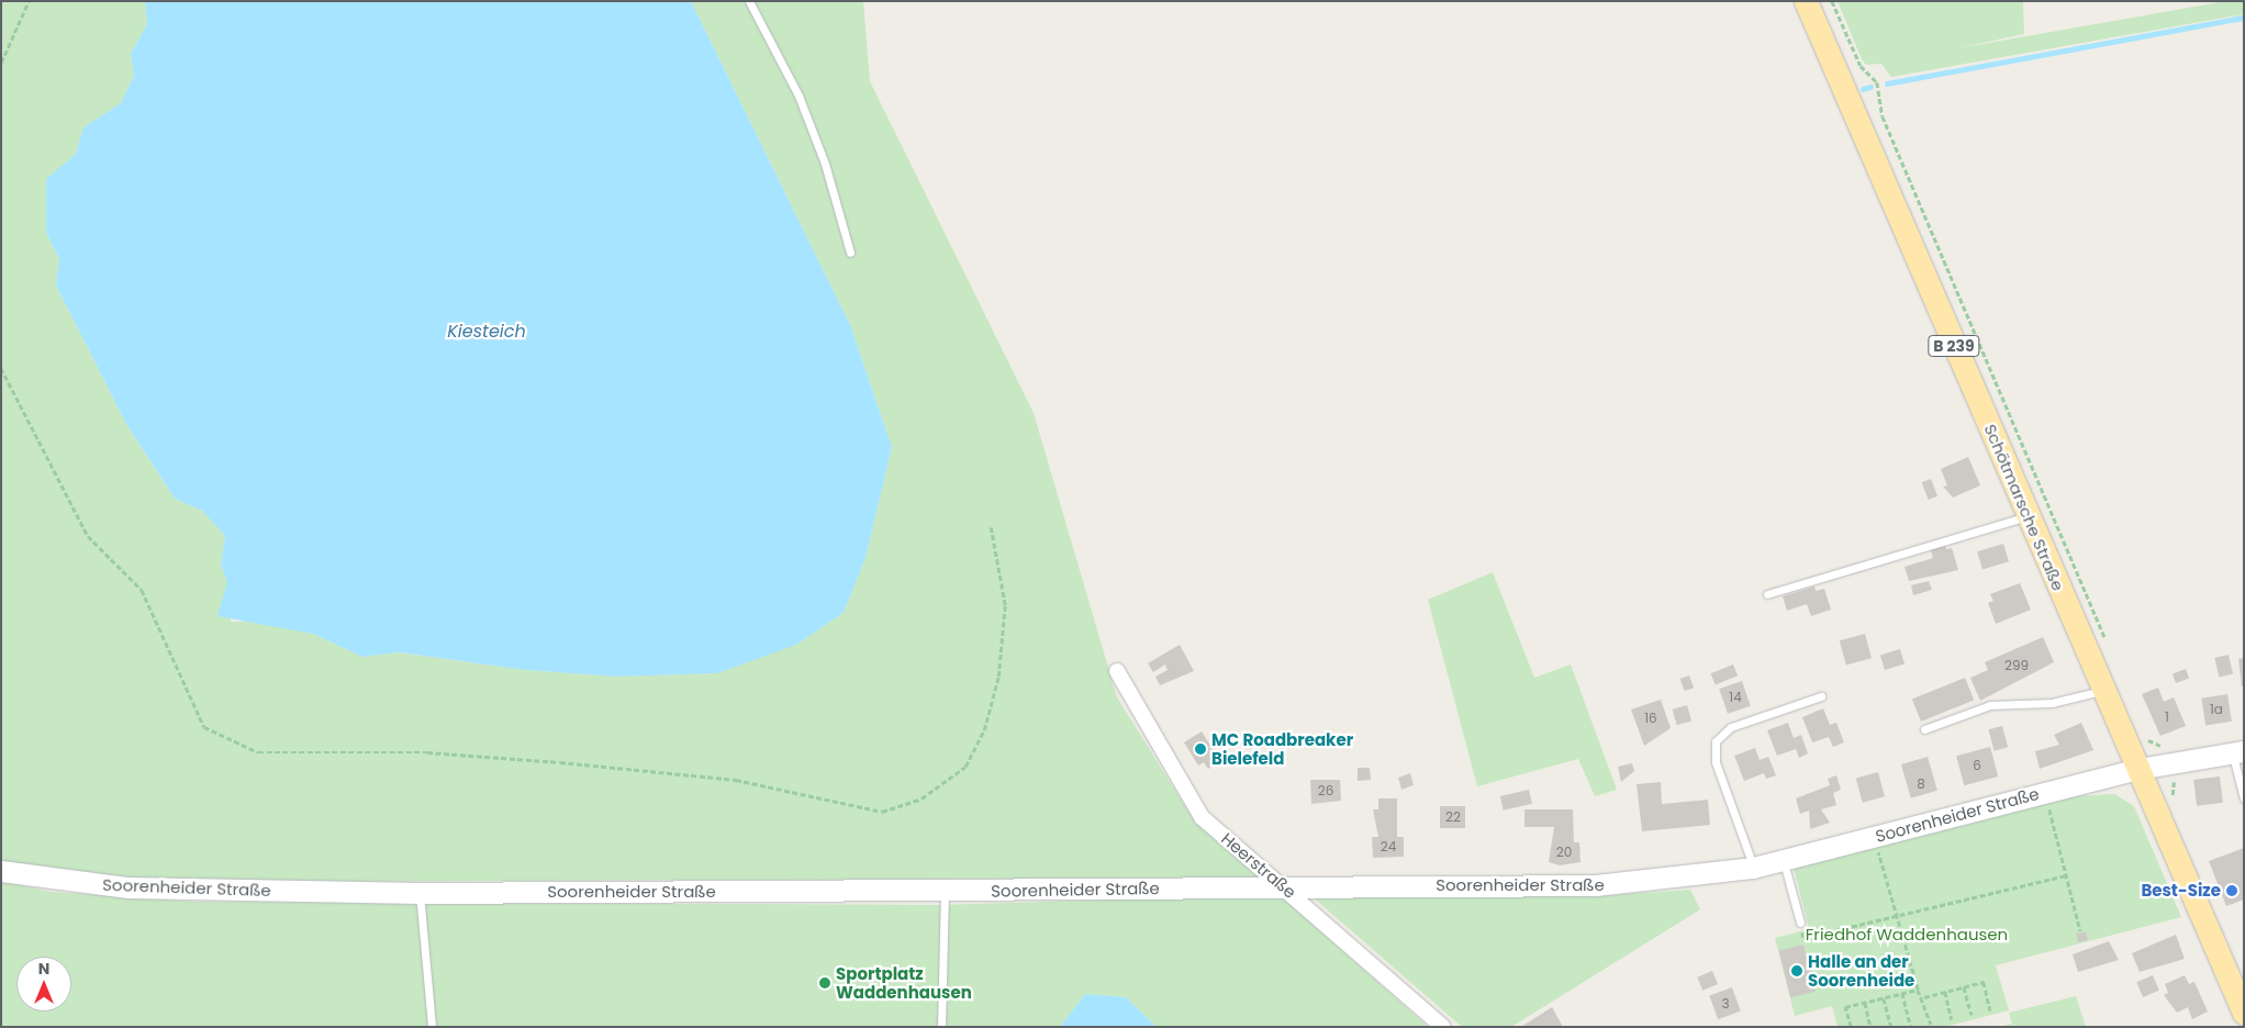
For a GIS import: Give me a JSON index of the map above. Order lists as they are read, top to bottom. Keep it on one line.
{"streets":{"main road":["B 239","Schötmarsche Straße","Soorenheider Straße"],"street":["Heerstraße"]},"crossings":[["Schötmarsche Straße","Soorenheider Straße"],["Soorenheider Straße","Heerstraße"]],"water":["Kiesteich"],"parks":["Friedhof Waddenhausen"],"places":["MC Roadbreaker Bielefeld","Best-Size","Halle an der Soorenheide","Sportplatz Waddenhausen"],"house_numbers":["299","14","1a","1","16","6","8","26","22","24","20","3"],"north":"top"}
